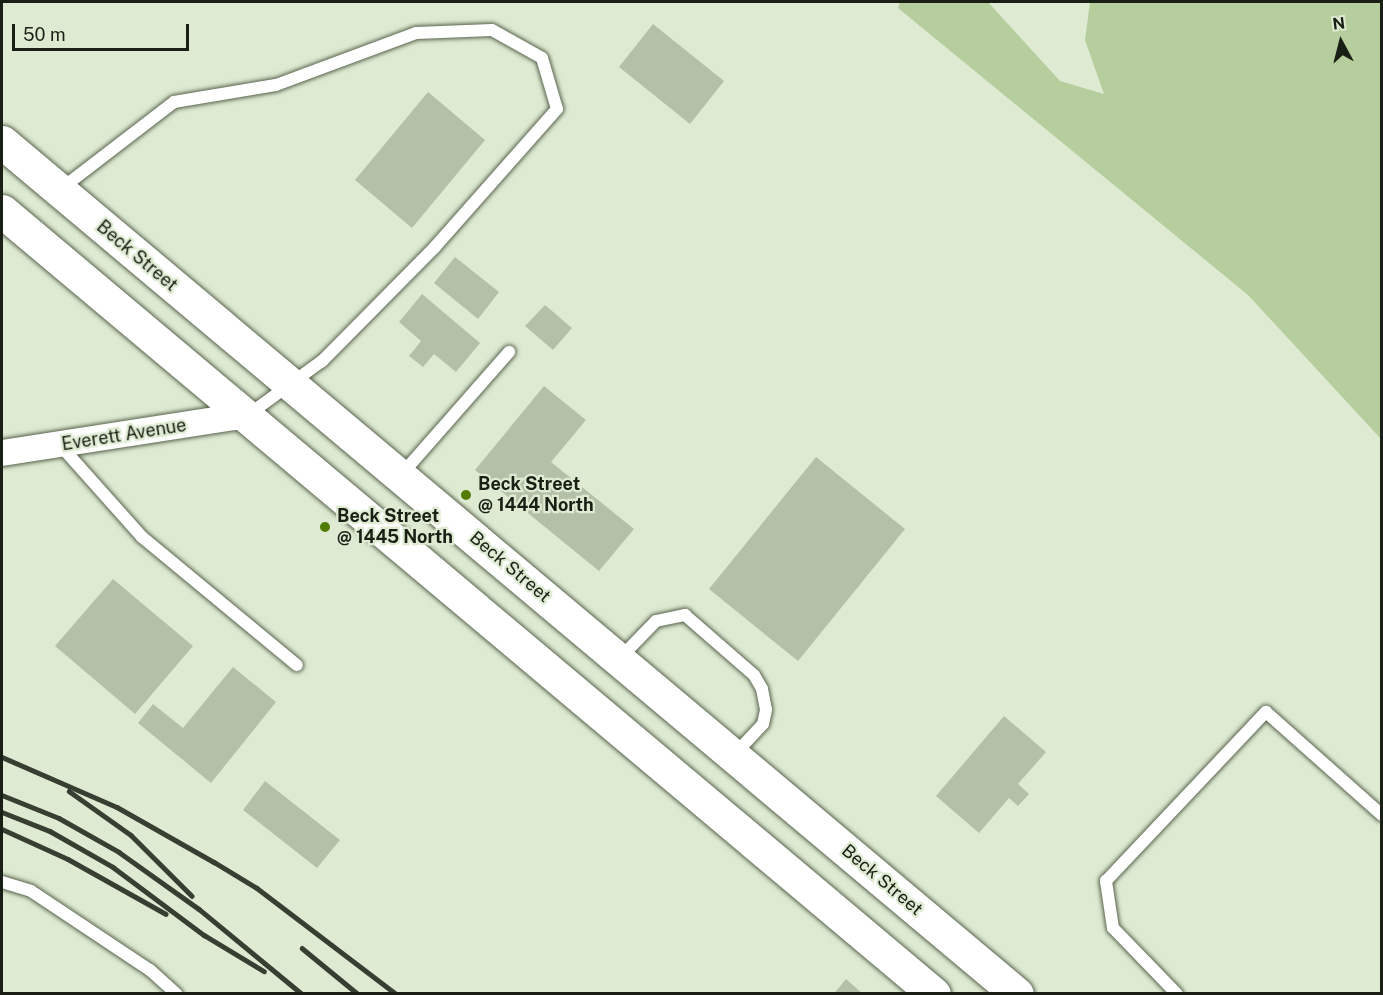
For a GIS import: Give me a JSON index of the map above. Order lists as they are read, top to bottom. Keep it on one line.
{"streets":{"main road":["Beck Street"],"street":["Everett Avenue"]},"places":["Beck Street @ 1444 North","Beck Street @ 1445 North"],"scale_bar":"50 m","north":"top"}
